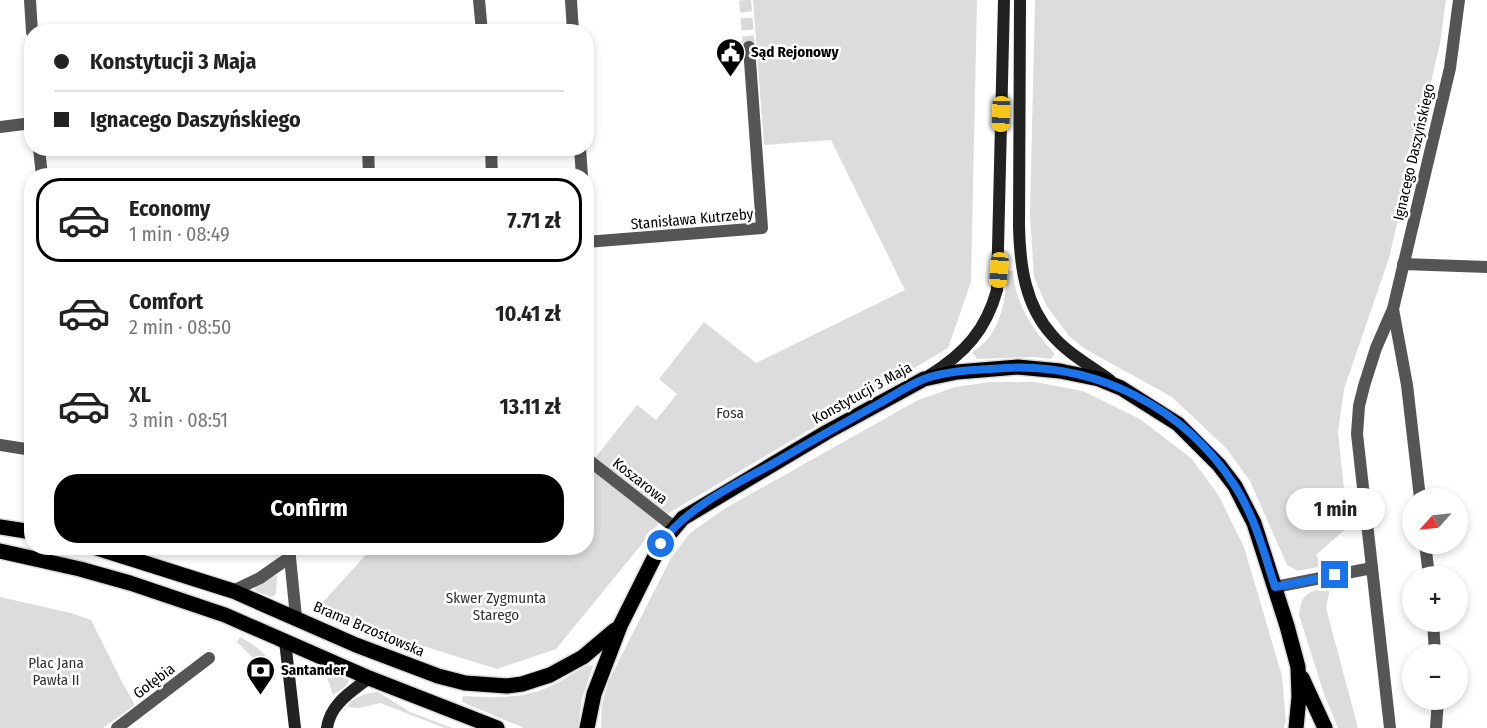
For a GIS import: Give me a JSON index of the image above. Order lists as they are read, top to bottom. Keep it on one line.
{"streets":{"main road":["Konstytucji 3 Maja","Brama Brzostowska"],"street":["Ignacego Daszyńskiego","Stanisława Kutrzeby","Koszarowa","Gołębia"]},"crossings":[["Konstytucji 3 Maja","Koszarowa"],["Konstytucji 3 Maja","Brama Brzostowska"]],"parks":["Fosa","Skwer Zygmunta Starego","Plac Jana Pawła II"],"places":{"public building":["Sąd Rejonowy"],"bank":["Santander"]},"north":"bottom left","page":{"banner":["Konstytucji 3 Maja","Ignacego Daszyńskiego"],"list":[{"name":"Economy","note":"1 min · 08:49","value":"7.71 zł"},{"name":"Comfort","note":"2 min · 08:50","value":"10.41 zł"},{"name":"XL","note":"3 min · 08:51","value":"13.11 zł"}],"buttons":"Confirm","map_buttons":["+","−"],"bubble":"1 min"}}
